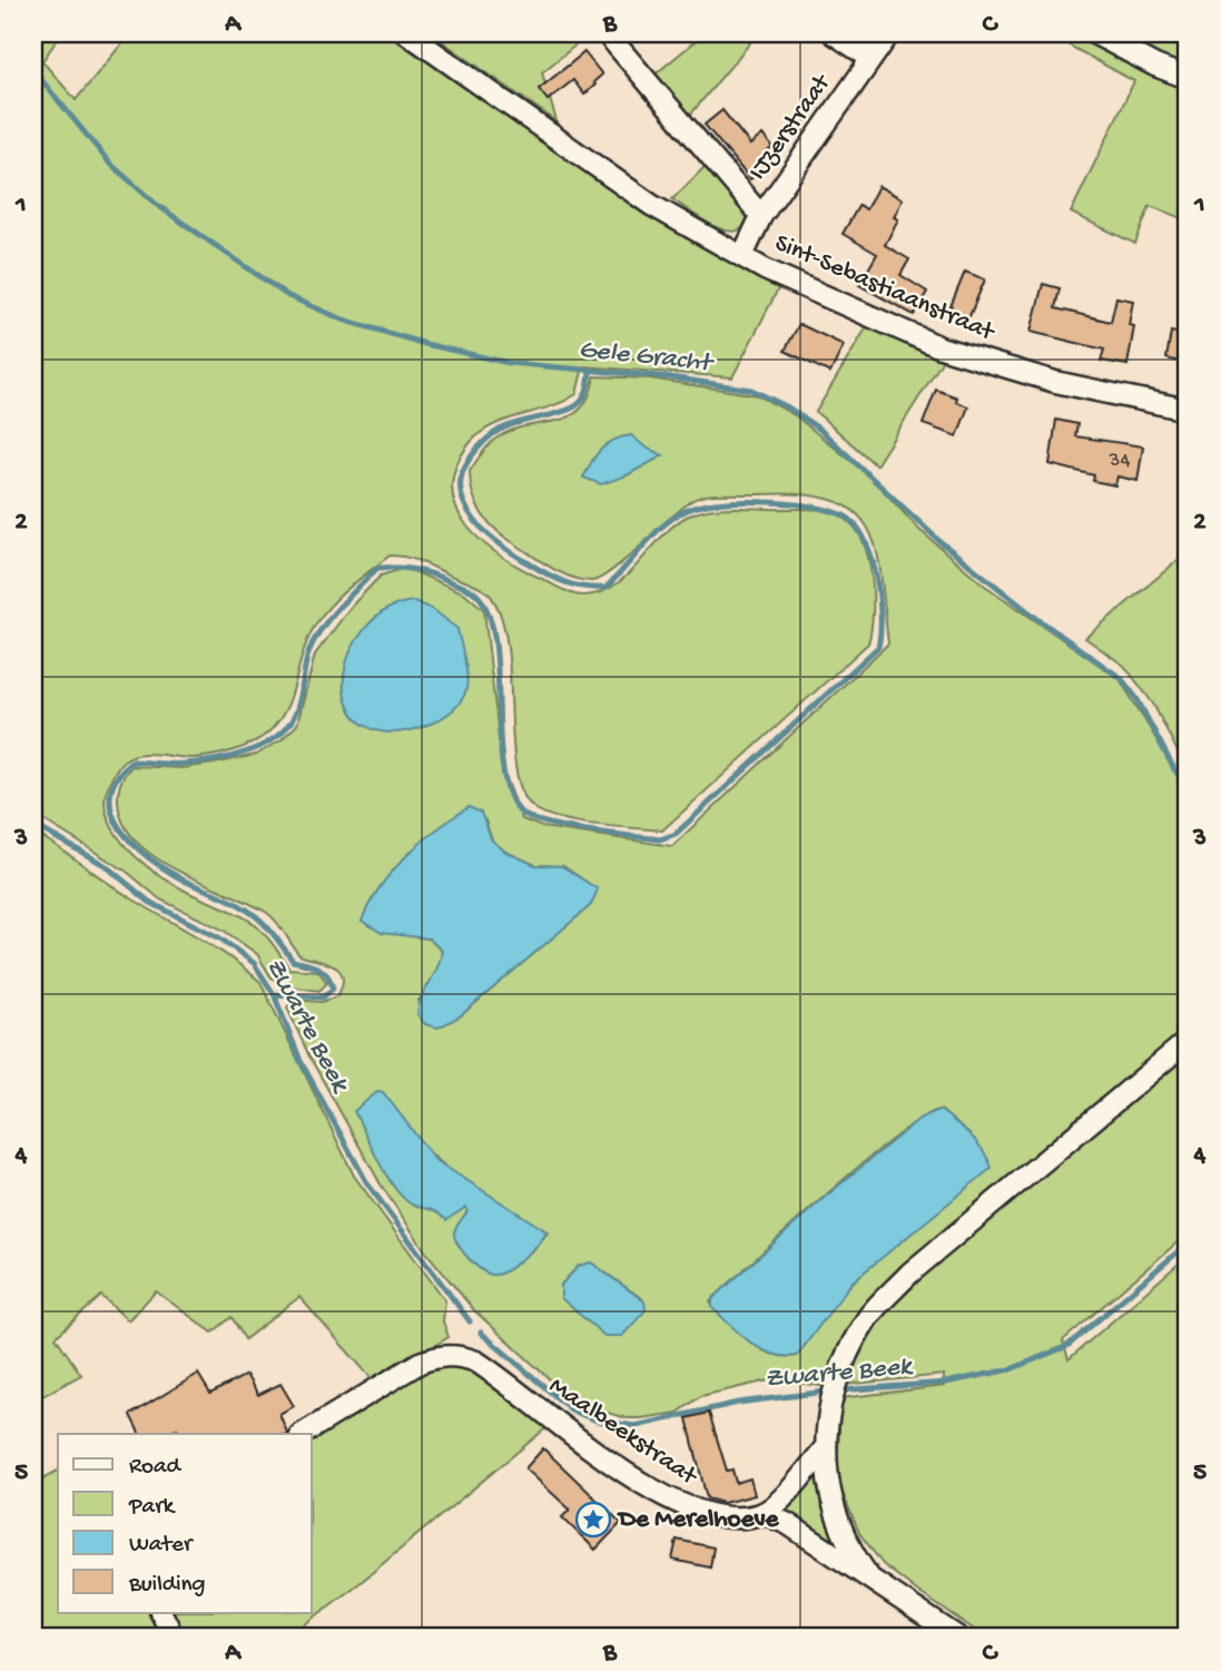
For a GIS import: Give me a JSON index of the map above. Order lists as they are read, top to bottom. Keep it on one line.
{"streets":{"street":["IJzerstraat","Sint-Sebastiaanstraat","Maalbeekstraat"]},"crossings":[["IJzerstraat","Sint-Sebastiaanstraat"]],"water":["Gele Gracht","Zwarte Beek"],"places":{"place":["De Merelhoeve"]},"house_numbers":["34"],"legend":["Road","Park","Water","Building"],"grid":{"columns":["A","B","C"],"rows":["1","2","3","4","5"]}}
